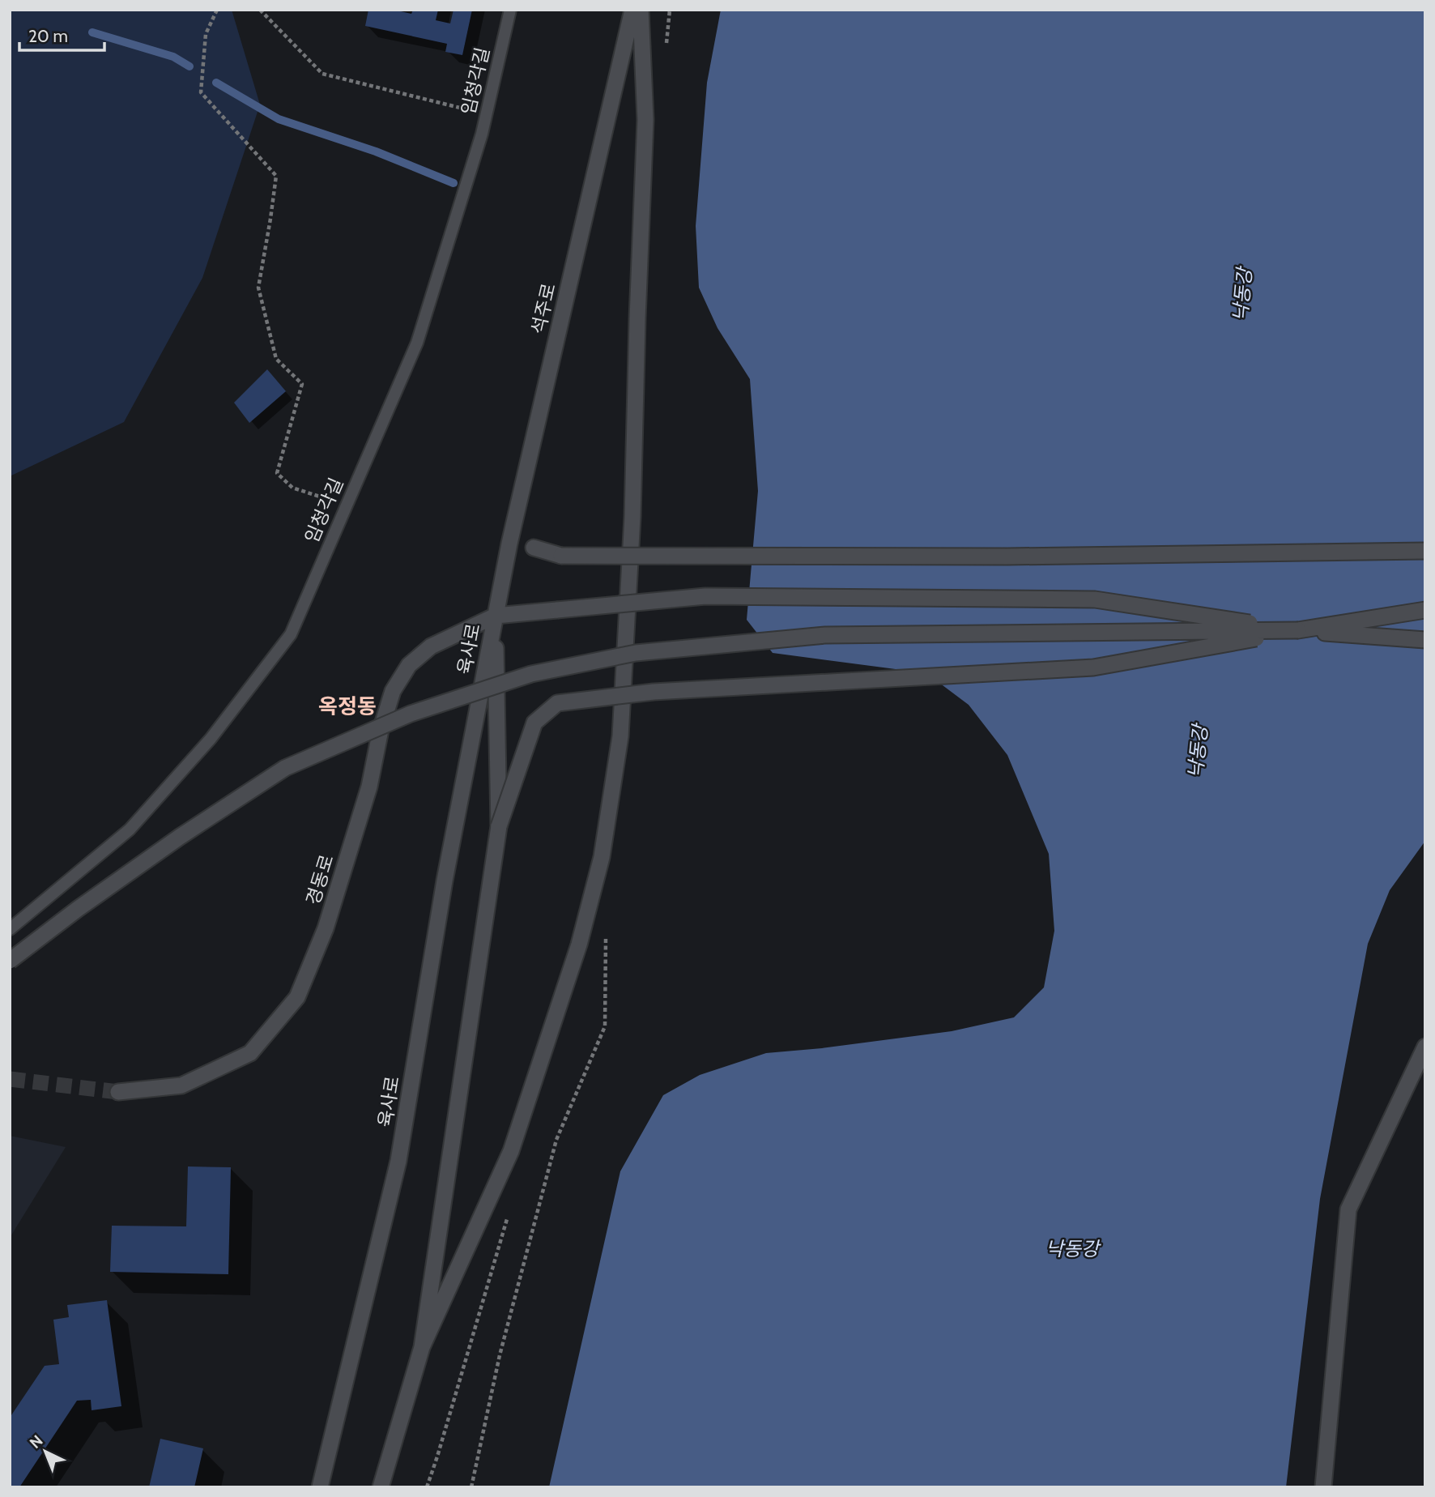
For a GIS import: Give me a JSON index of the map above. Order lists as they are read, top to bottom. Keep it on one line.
{"streets":{"street":["석주로","육사로","경동로"],"lane":["임청각길"]},"crossings":[["석주로","육사로"],["석주로","경동로"],["육사로","경동로"]],"districts":["옥정동"],"water":["낙동강"],"scale_bar":"20 m","north":"top left"}
